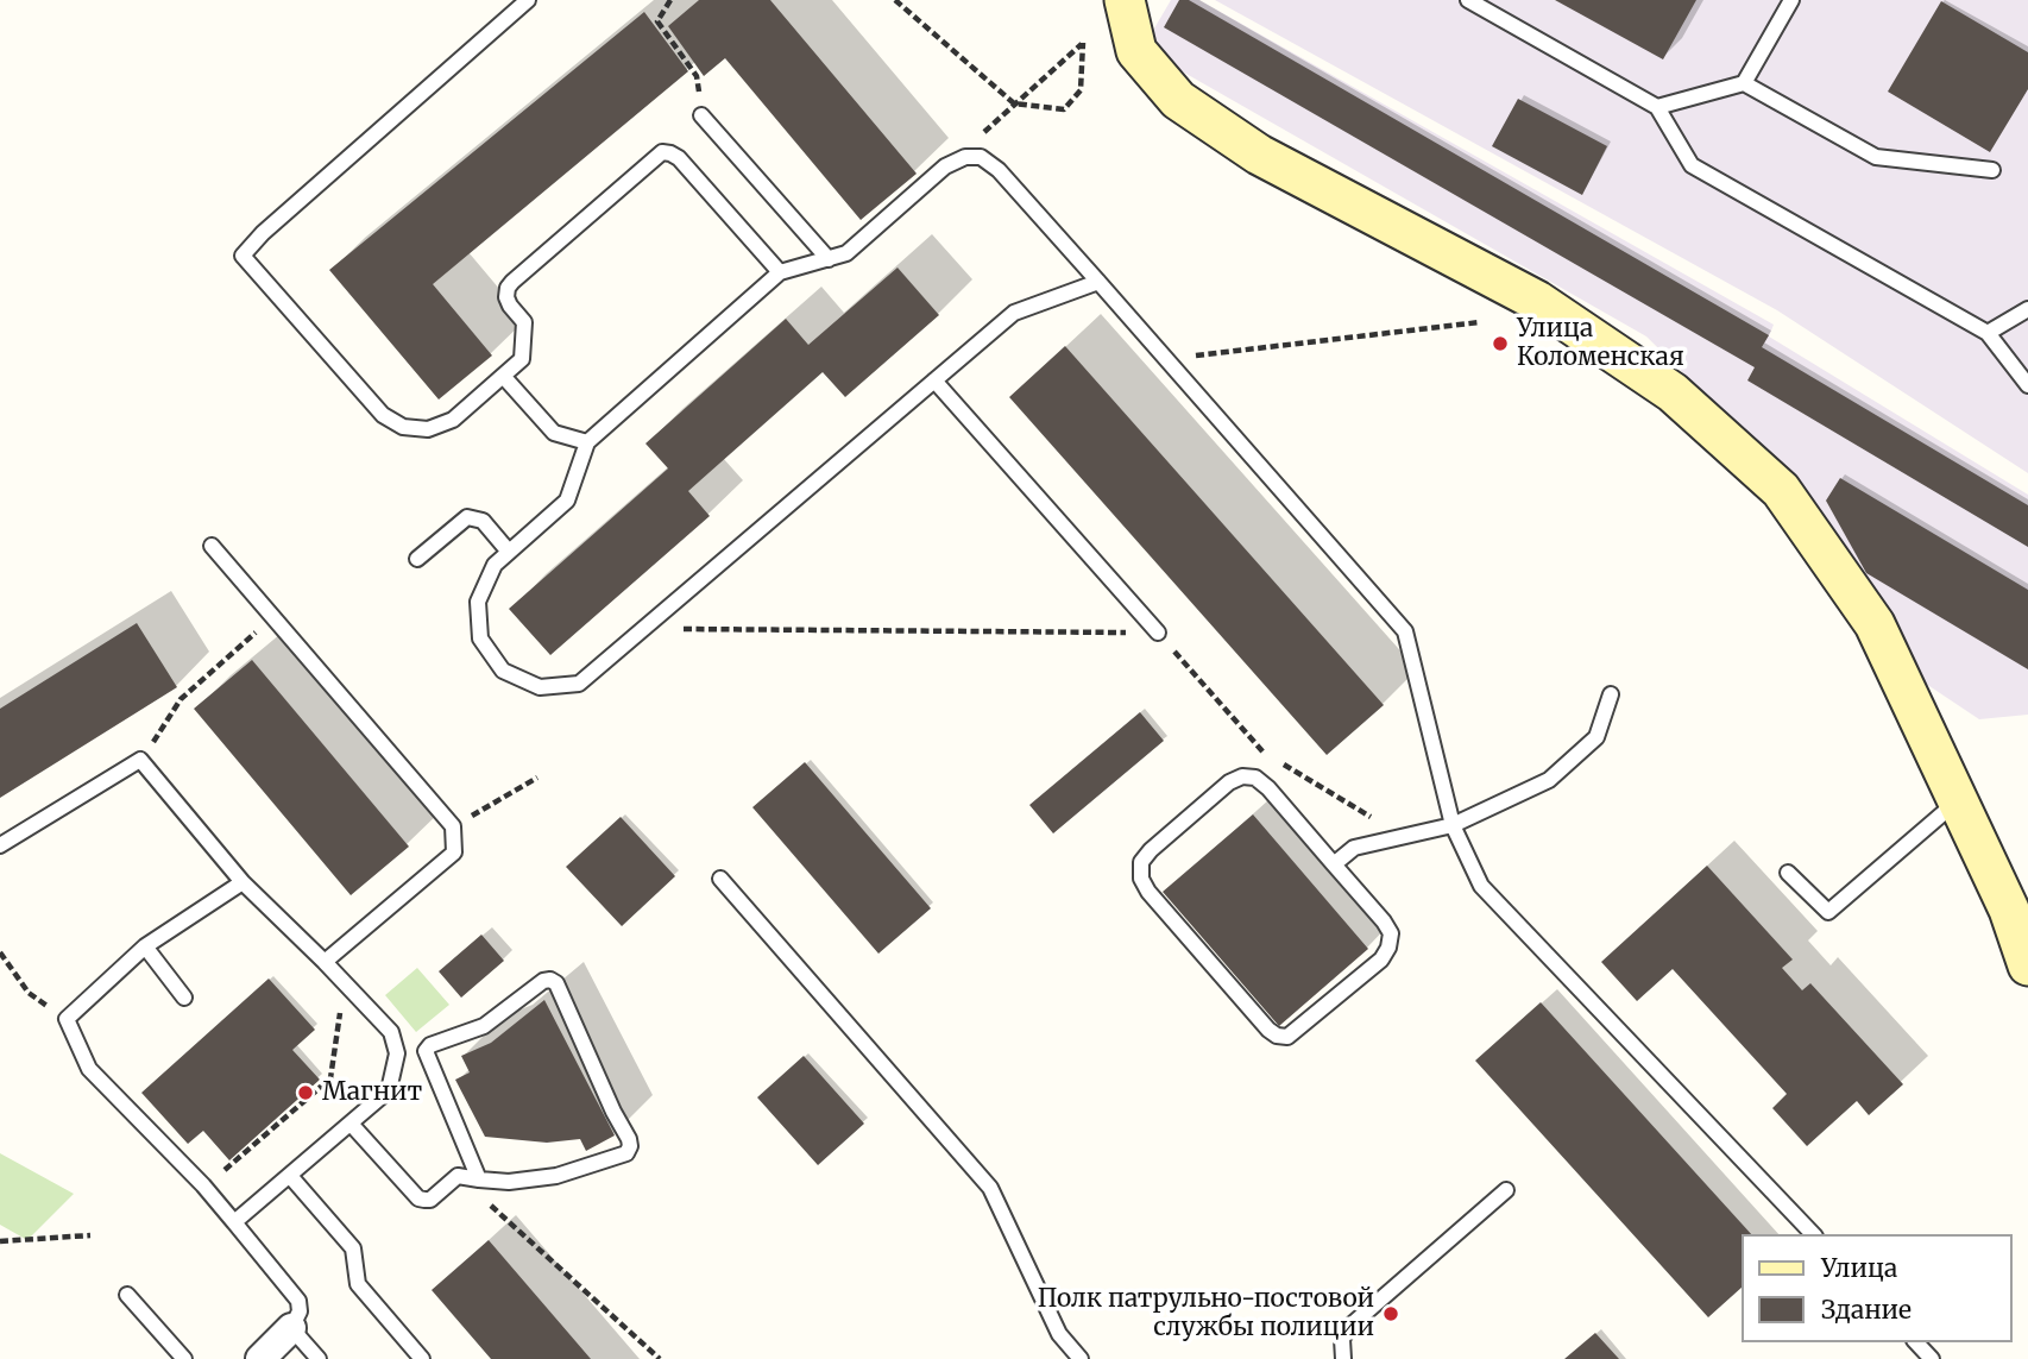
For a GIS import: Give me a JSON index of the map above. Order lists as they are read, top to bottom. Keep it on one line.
{"places":["Улица Коломенская","Магнит","Полк патрульно-постовой службы полиции"],"legend":["Улица","Здание"]}
